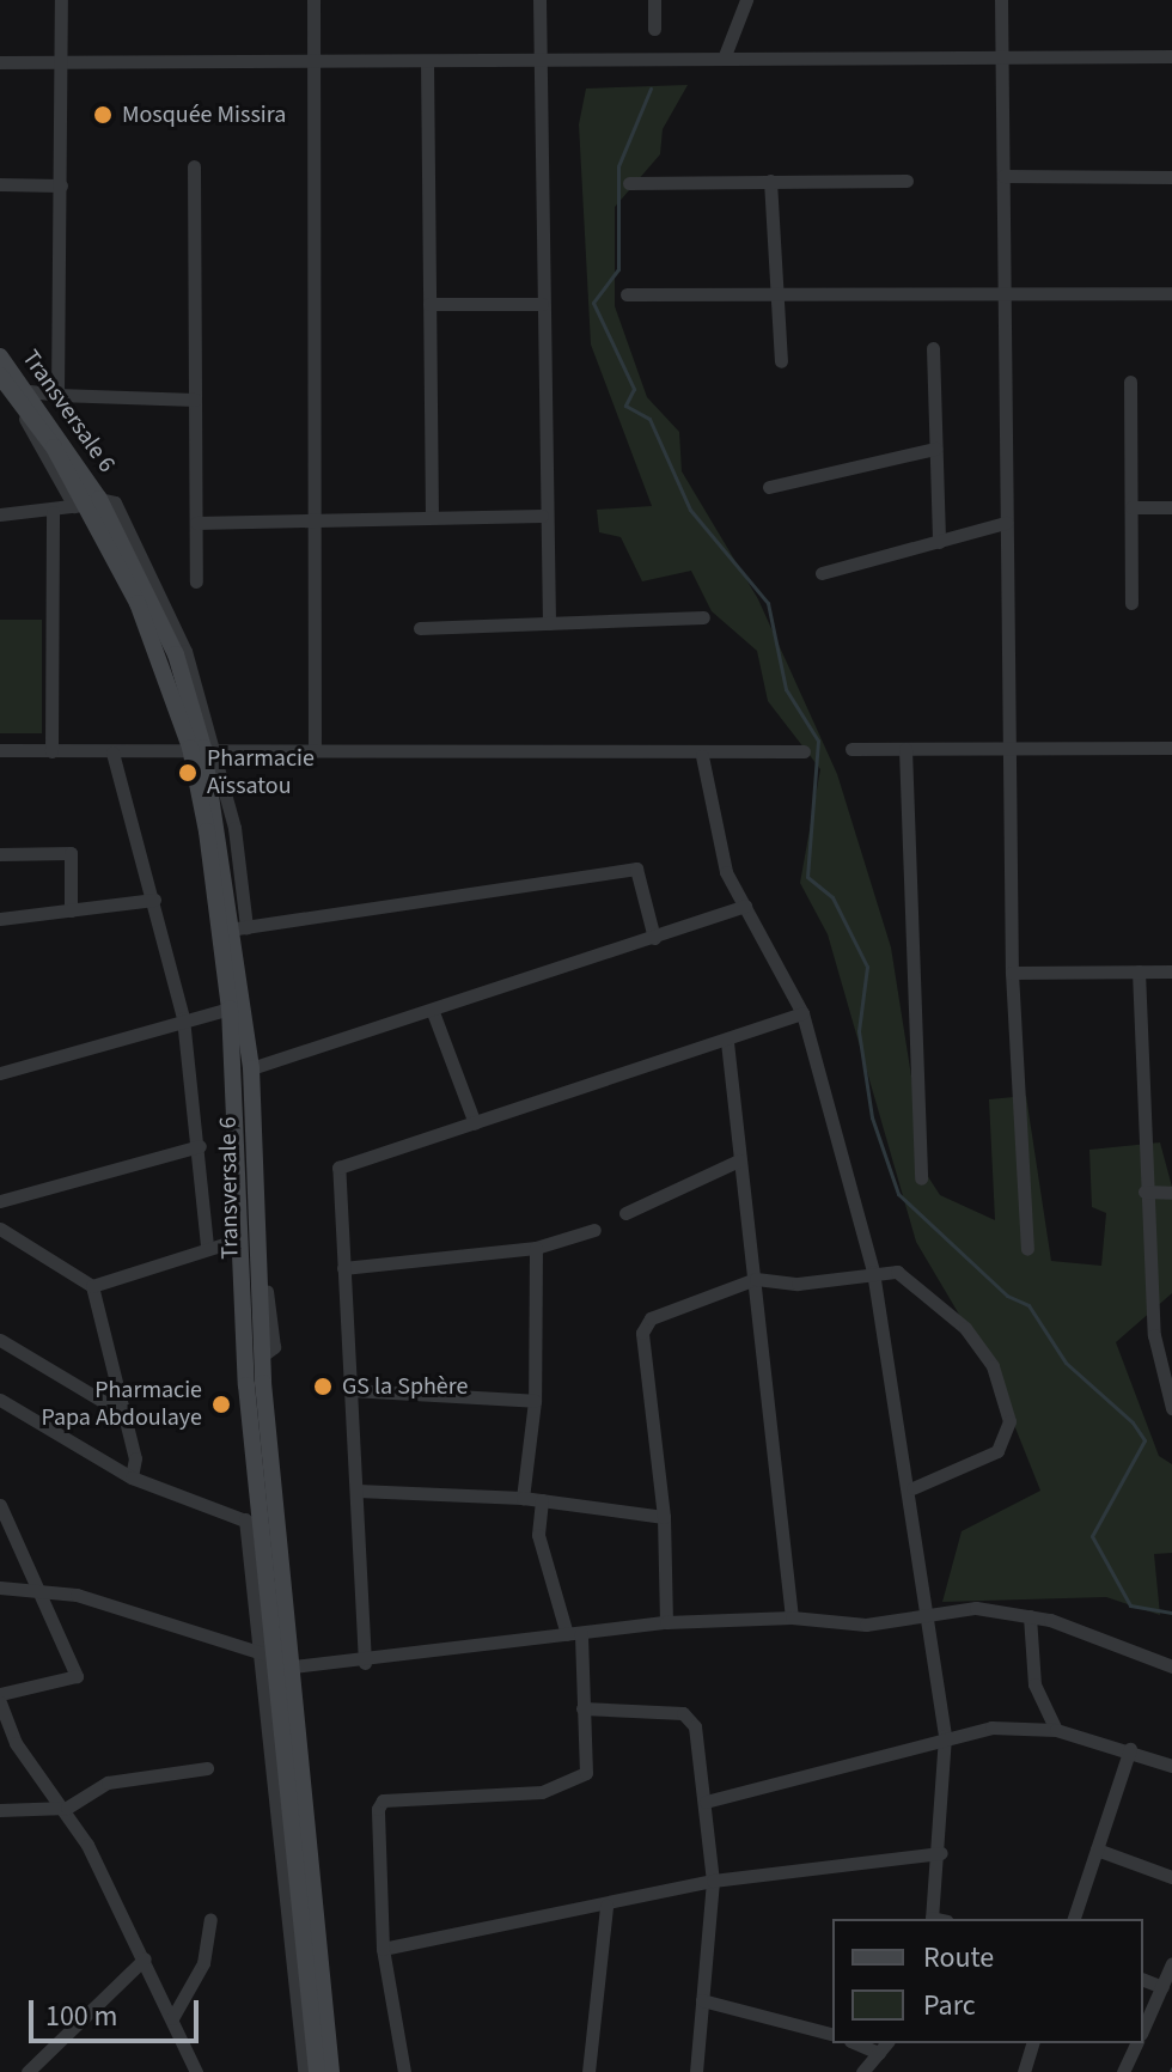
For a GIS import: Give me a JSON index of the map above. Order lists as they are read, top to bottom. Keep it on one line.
{"streets":{"main road":["Transversale 6"]},"places":["Mosquée Missira","Pharmacie Aïssatou","GS la Sphère","Pharmacie Papa Abdoulaye"],"legend":["Route","Parc"],"scale_bar":"100 m"}
